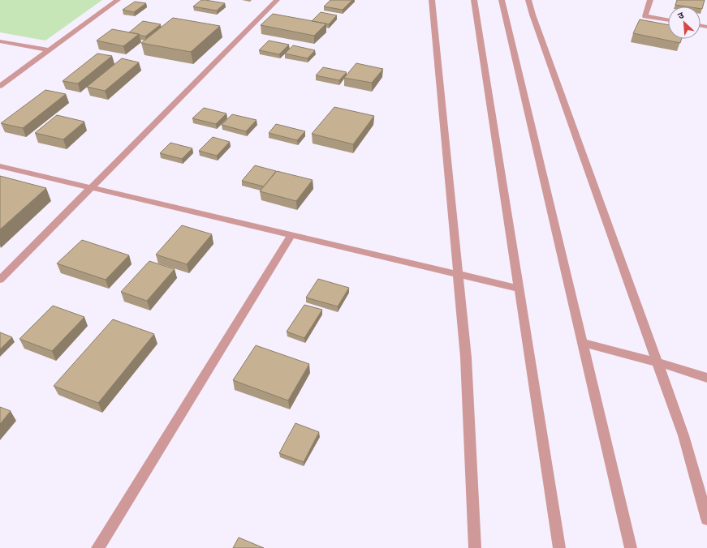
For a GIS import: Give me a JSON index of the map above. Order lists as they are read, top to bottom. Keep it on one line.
{"north":"top left"}
